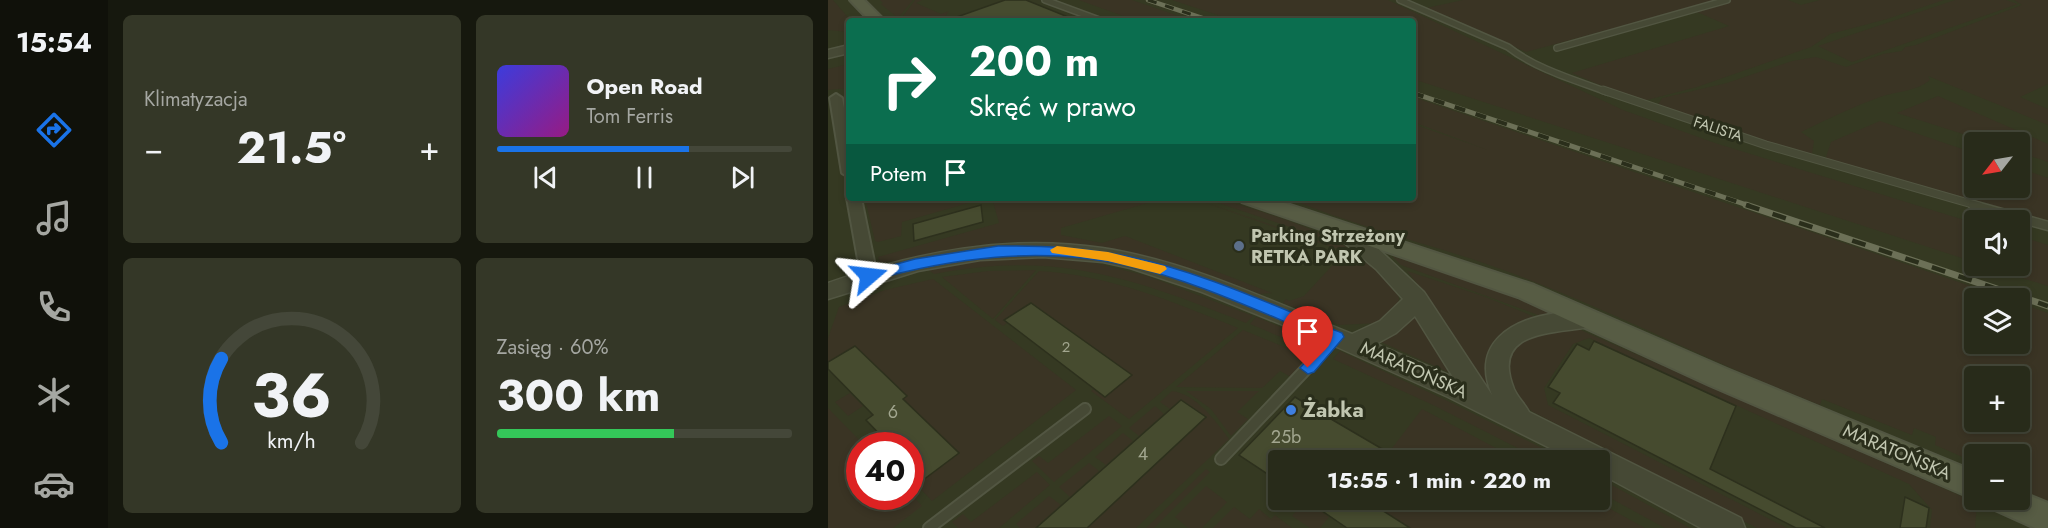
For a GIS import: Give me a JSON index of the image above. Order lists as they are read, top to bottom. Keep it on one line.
{"streets":{"main road":["MARATOŃSKA"],"lane":["FALISTA"]},"places":["Parking Strzeżony RETKA PARK","Żabka"],"house_numbers":["2","6","25b","4"],"north":"bottom left","page":{"tabs":"15:54","tile":["Klimatyzacja",["Zasięg · 60%","300 km"]],"turn":["200 m","Skręć w prawo"],"song":["Open Road","Tom Ferris"],"heat":["−","21.5°","+"],"map_buttons":["+","−"],"then":"Potem","limit":"40","trip":"15:55 · 1 min · 220 m","gauge":["36","km/h"]}}
